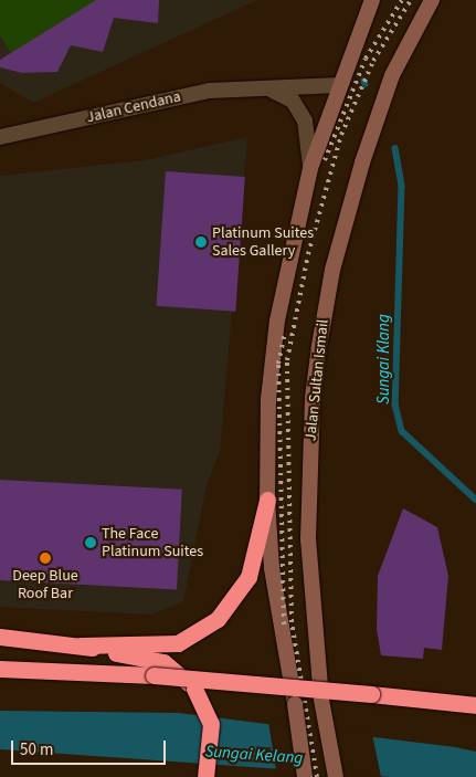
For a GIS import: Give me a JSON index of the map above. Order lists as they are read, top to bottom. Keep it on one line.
{"streets":{"main road":["Jalan Sultan Ismail"],"street":["Jalan Cendana"]},"water":["Sungai Klang","Sungai Kelang"],"places":["Platinum Suites Sales Gallery","The Face Platinum Suites","Deep Blue Roof Bar"],"scale_bar":"50 m"}
